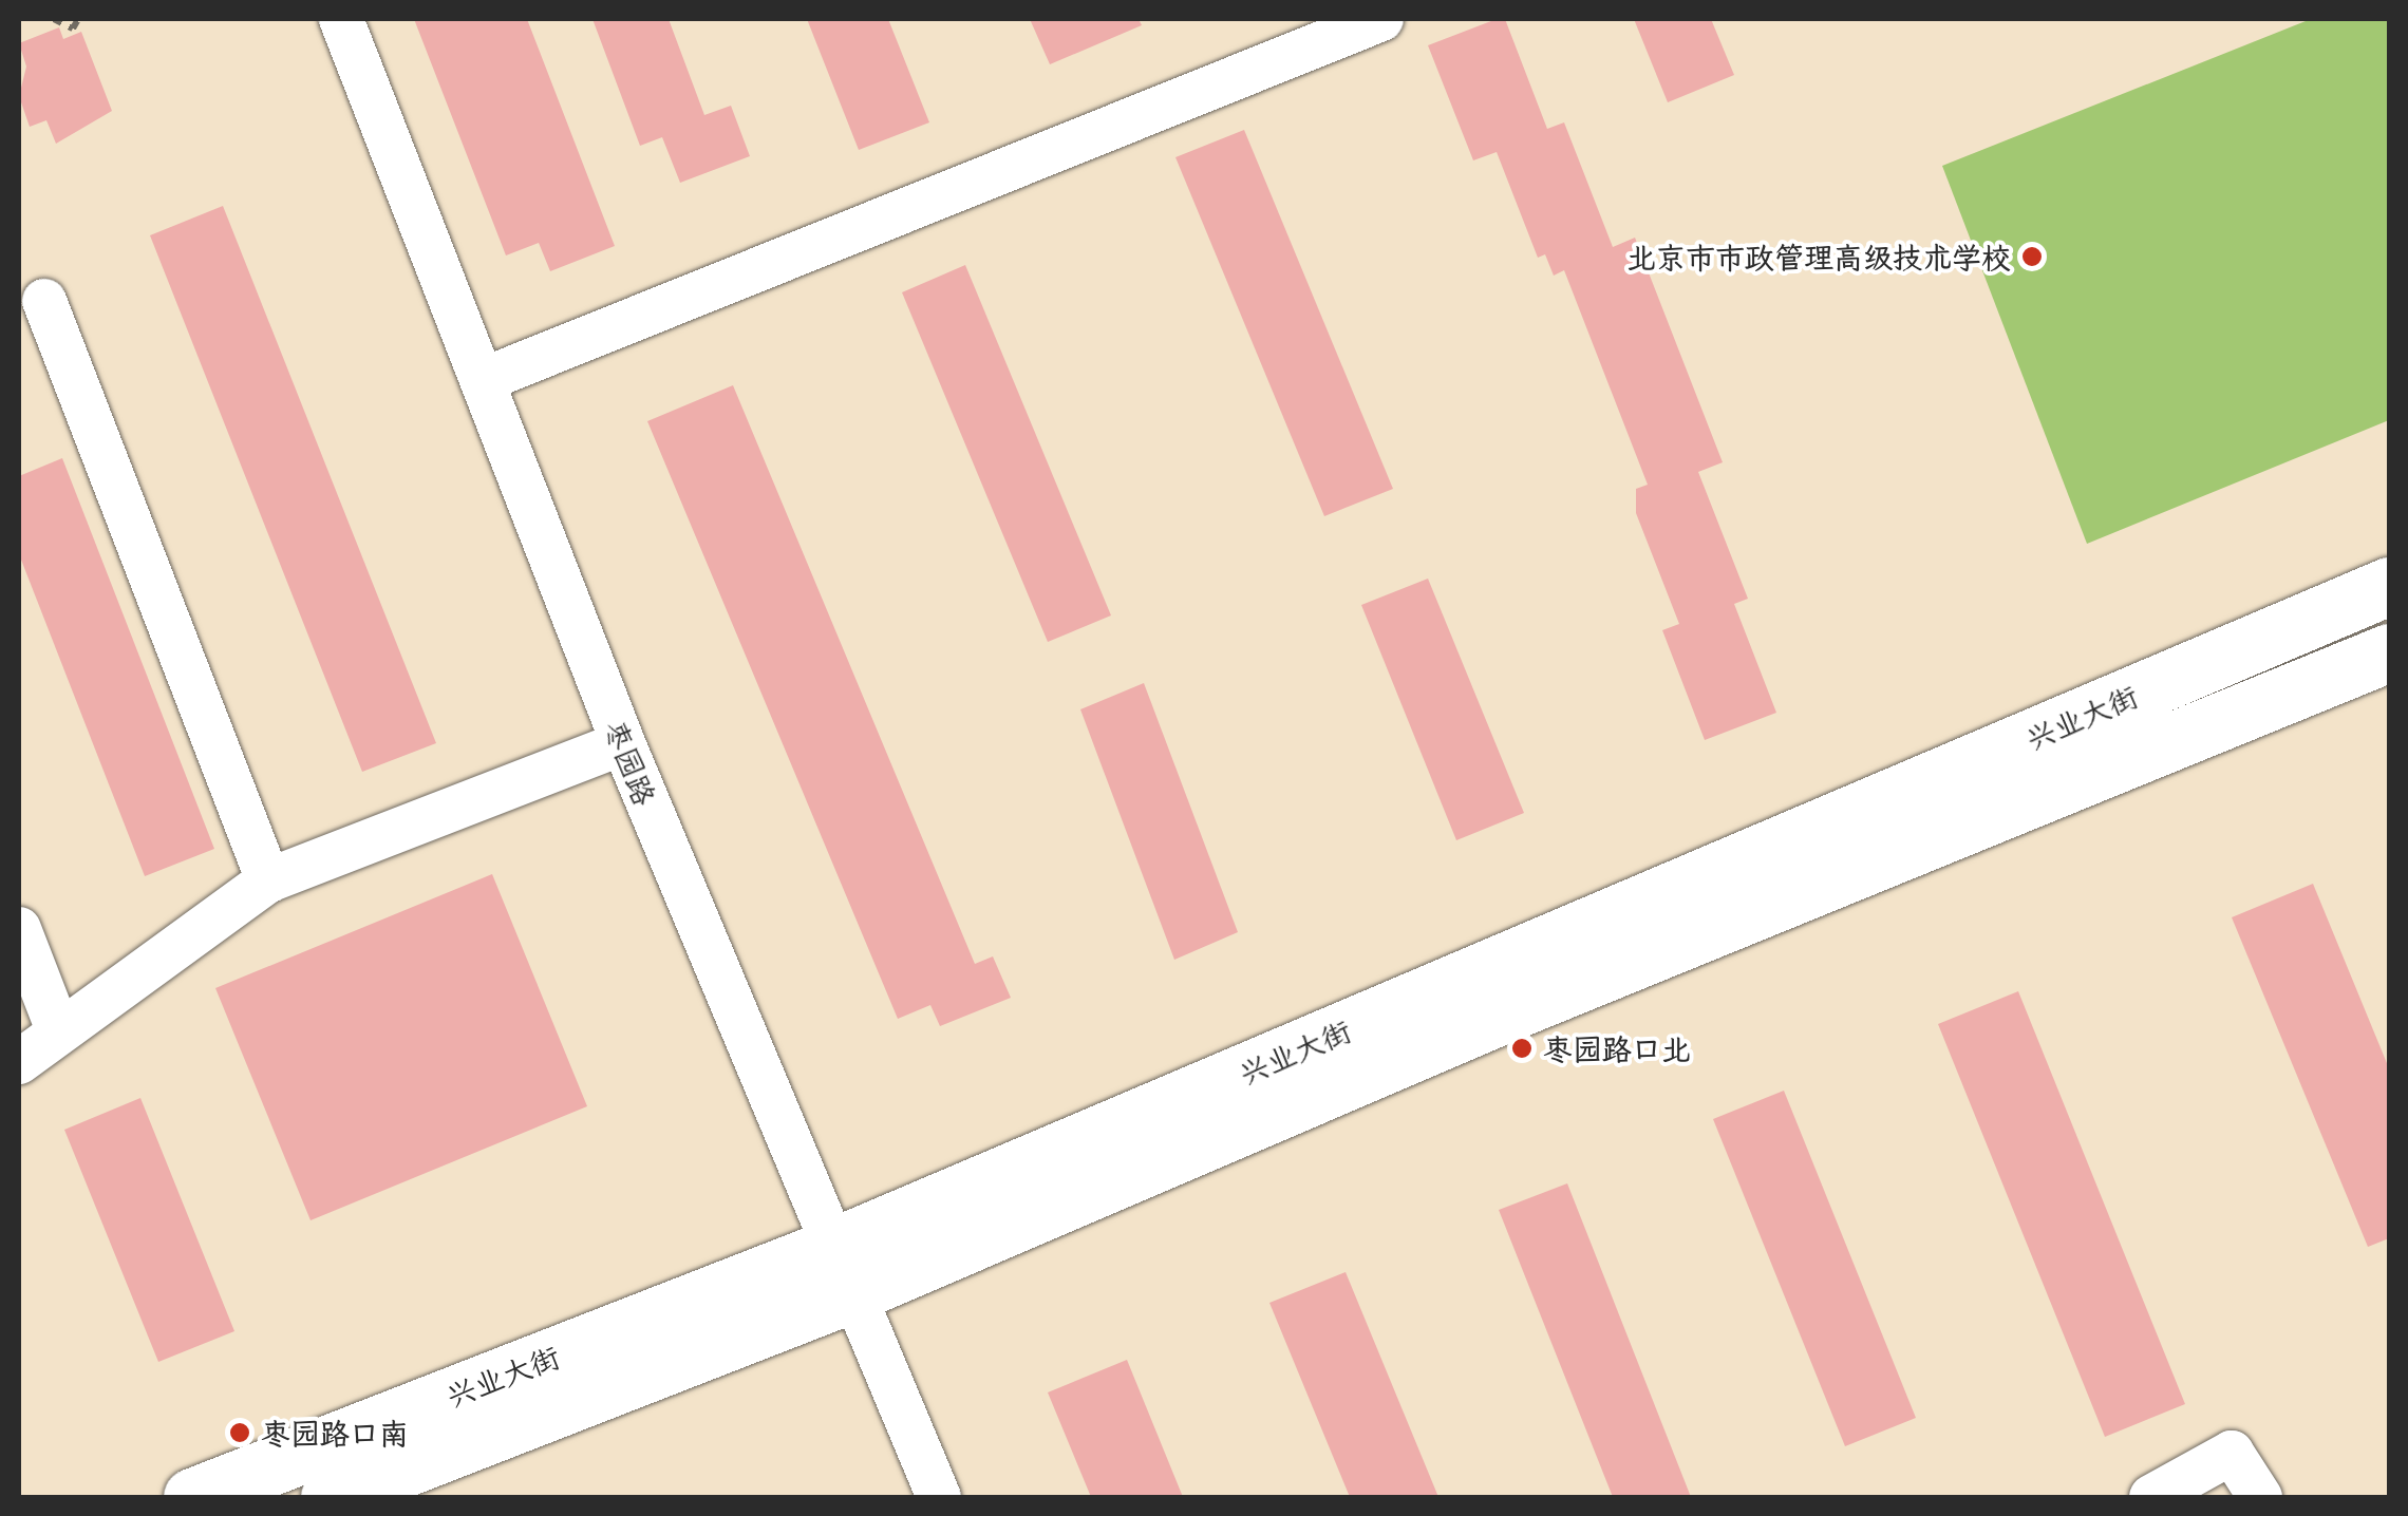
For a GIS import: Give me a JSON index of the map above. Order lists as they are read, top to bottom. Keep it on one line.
{"streets":{"main road":["兴业大街"],"street":["枣园路"]},"crossings":[["兴业大街","枣园路"]],"places":["北京市市政管理高级技术学校","枣园路口北","枣园路口南"]}
